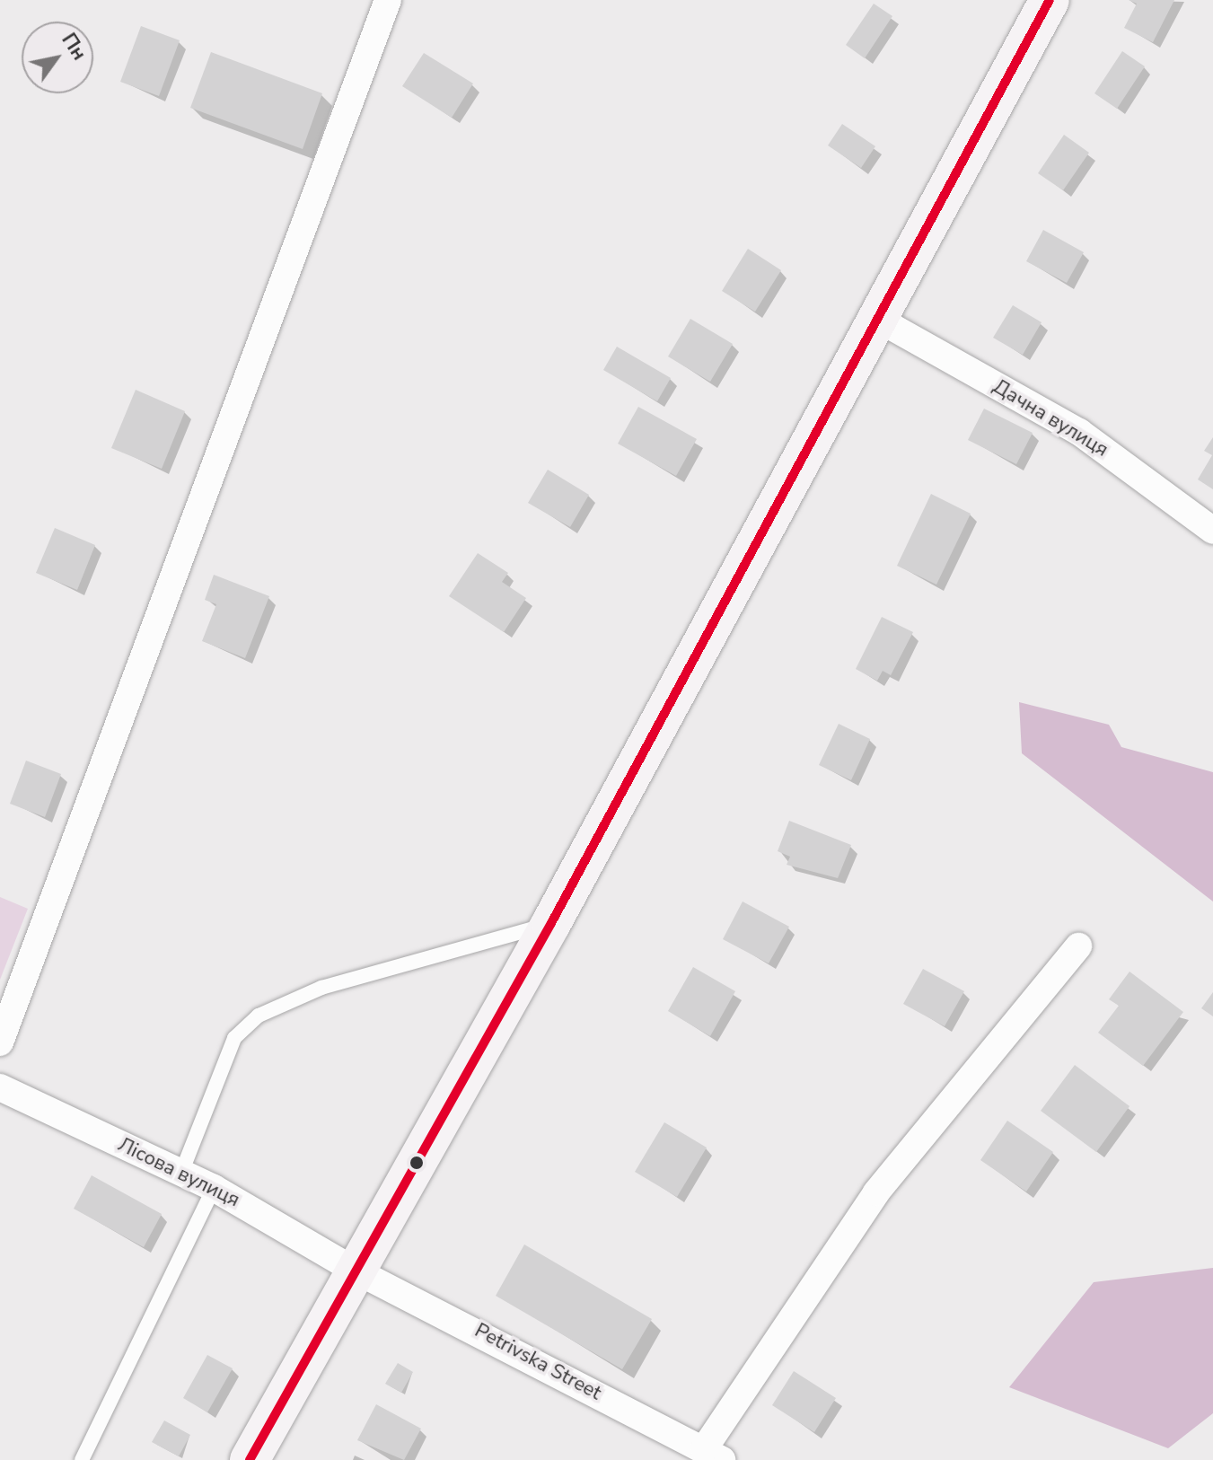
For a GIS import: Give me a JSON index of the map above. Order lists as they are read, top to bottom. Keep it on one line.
{"streets":{"street":["Дачна вулиця","Лісова вулиця","Petrivska Street"]},"crossings":[["Лісова вулиця","Petrivska Street"]],"north":"top right"}
